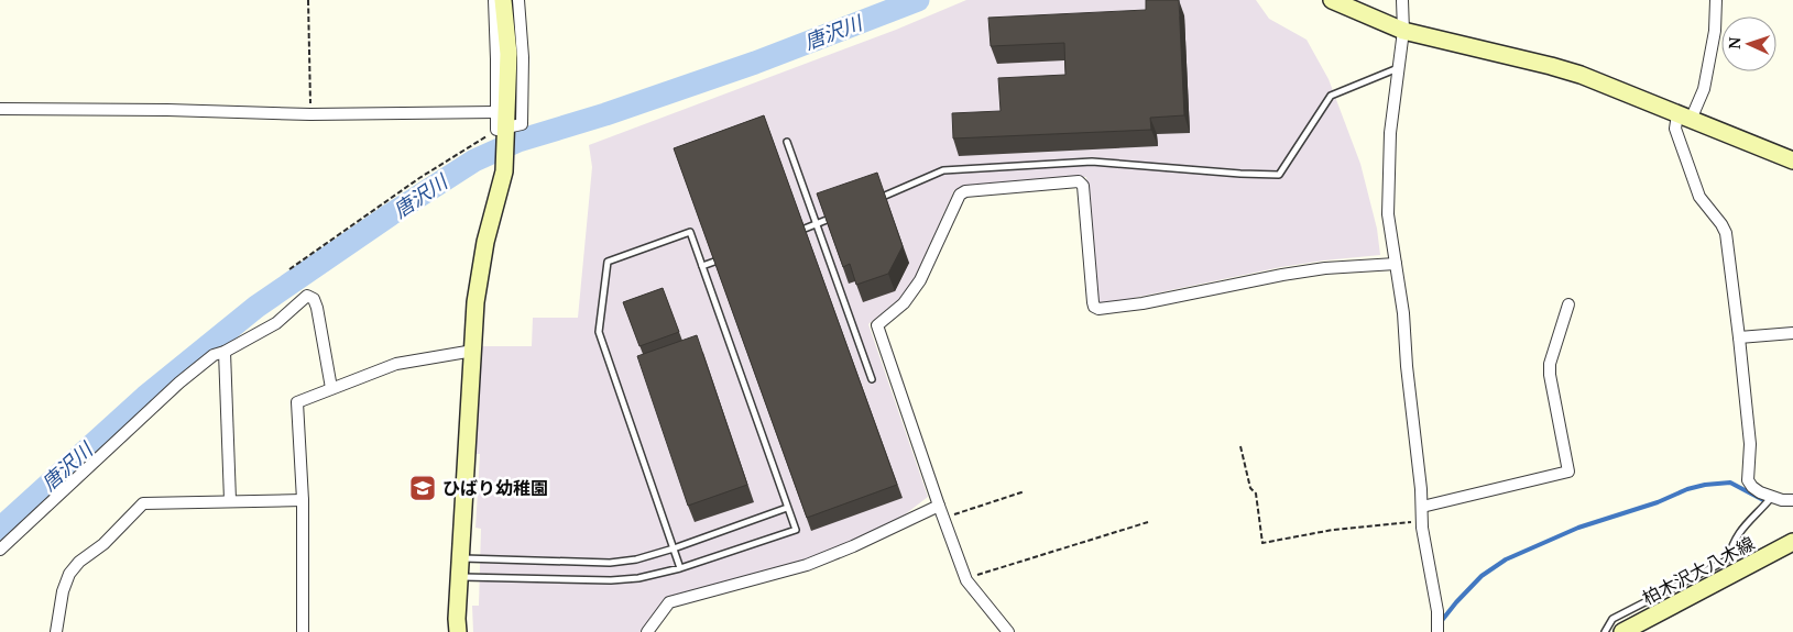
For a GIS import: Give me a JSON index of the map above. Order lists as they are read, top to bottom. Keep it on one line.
{"streets":{"street":["柏木沢大八木線"]},"water":["唐沢川"],"places":{"school or university":["ひばり幼稚園"]},"north":"left"}
